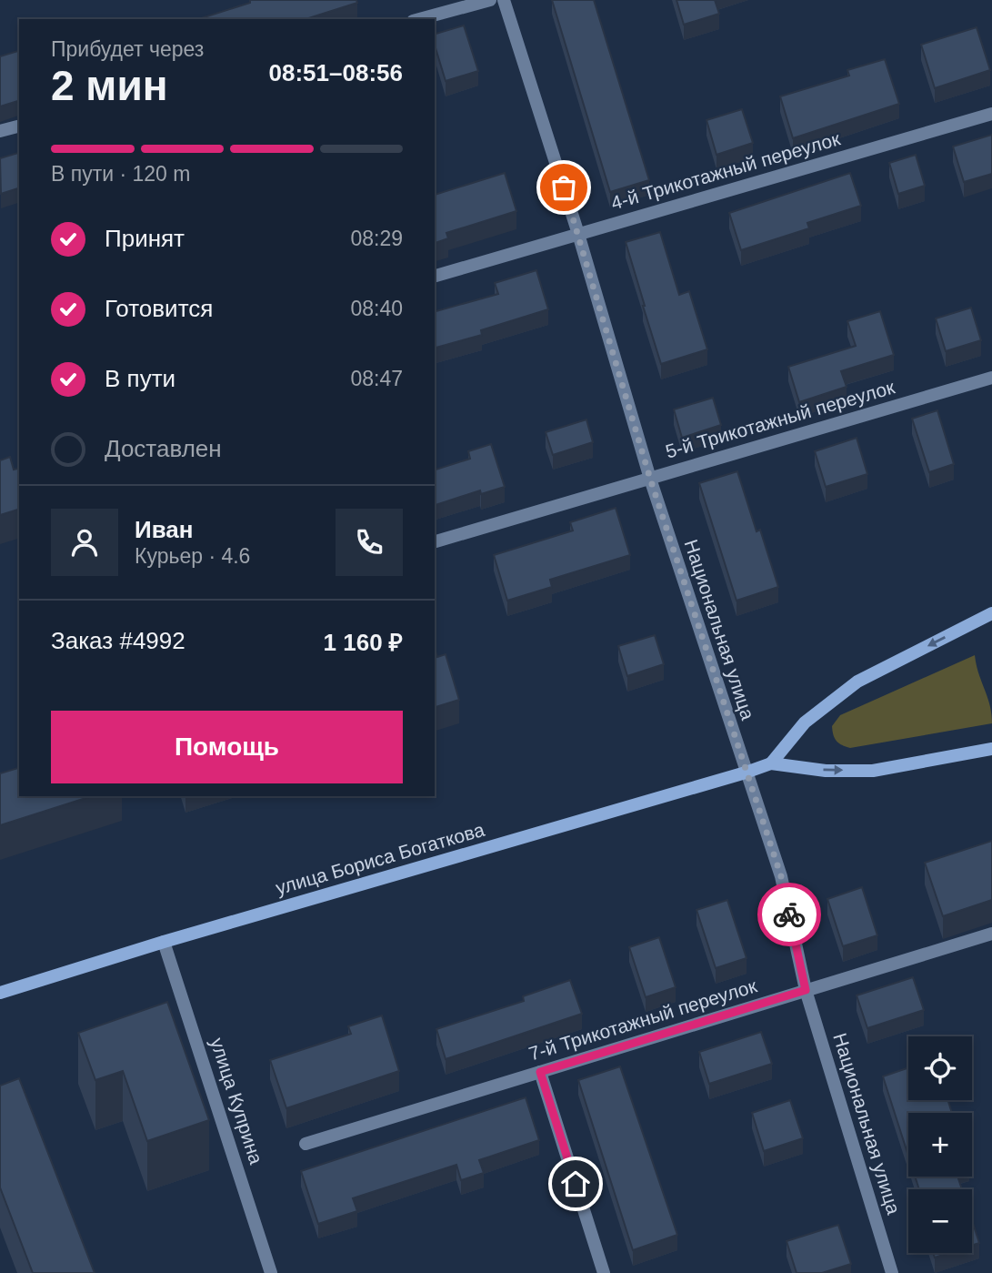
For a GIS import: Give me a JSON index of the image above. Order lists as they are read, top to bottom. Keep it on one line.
{"streets":{"main road":["улица Бориса Богаткова"],"street":["4-й Трикотажный переулок","5-й Трикотажный переулок","Национальная улица","7-й Трикотажный переулок","улица Куприна"]},"crossings":[["4-й Трикотажный переулок","Национальная улица"],["5-й Трикотажный переулок","Национальная улица"],["Национальная улица","улица Бориса Богаткова"],["Национальная улица","7-й Трикотажный переулок"],["улица Бориса Богаткова","улица Куприна"]],"page":{"heading":["2 мин","Прибудет через","08:51–08:56"],"panel":["Иван","Курьер · 4.6","Заказ #4992","1 160 ₽"],"bar":"В пути · 120 m","list":[["Принят","08:29"],["Готовится","08:40"],["В пути","08:47"],"Доставлен"],"buttons":"Помощь","map_buttons":["+","−"]}}
